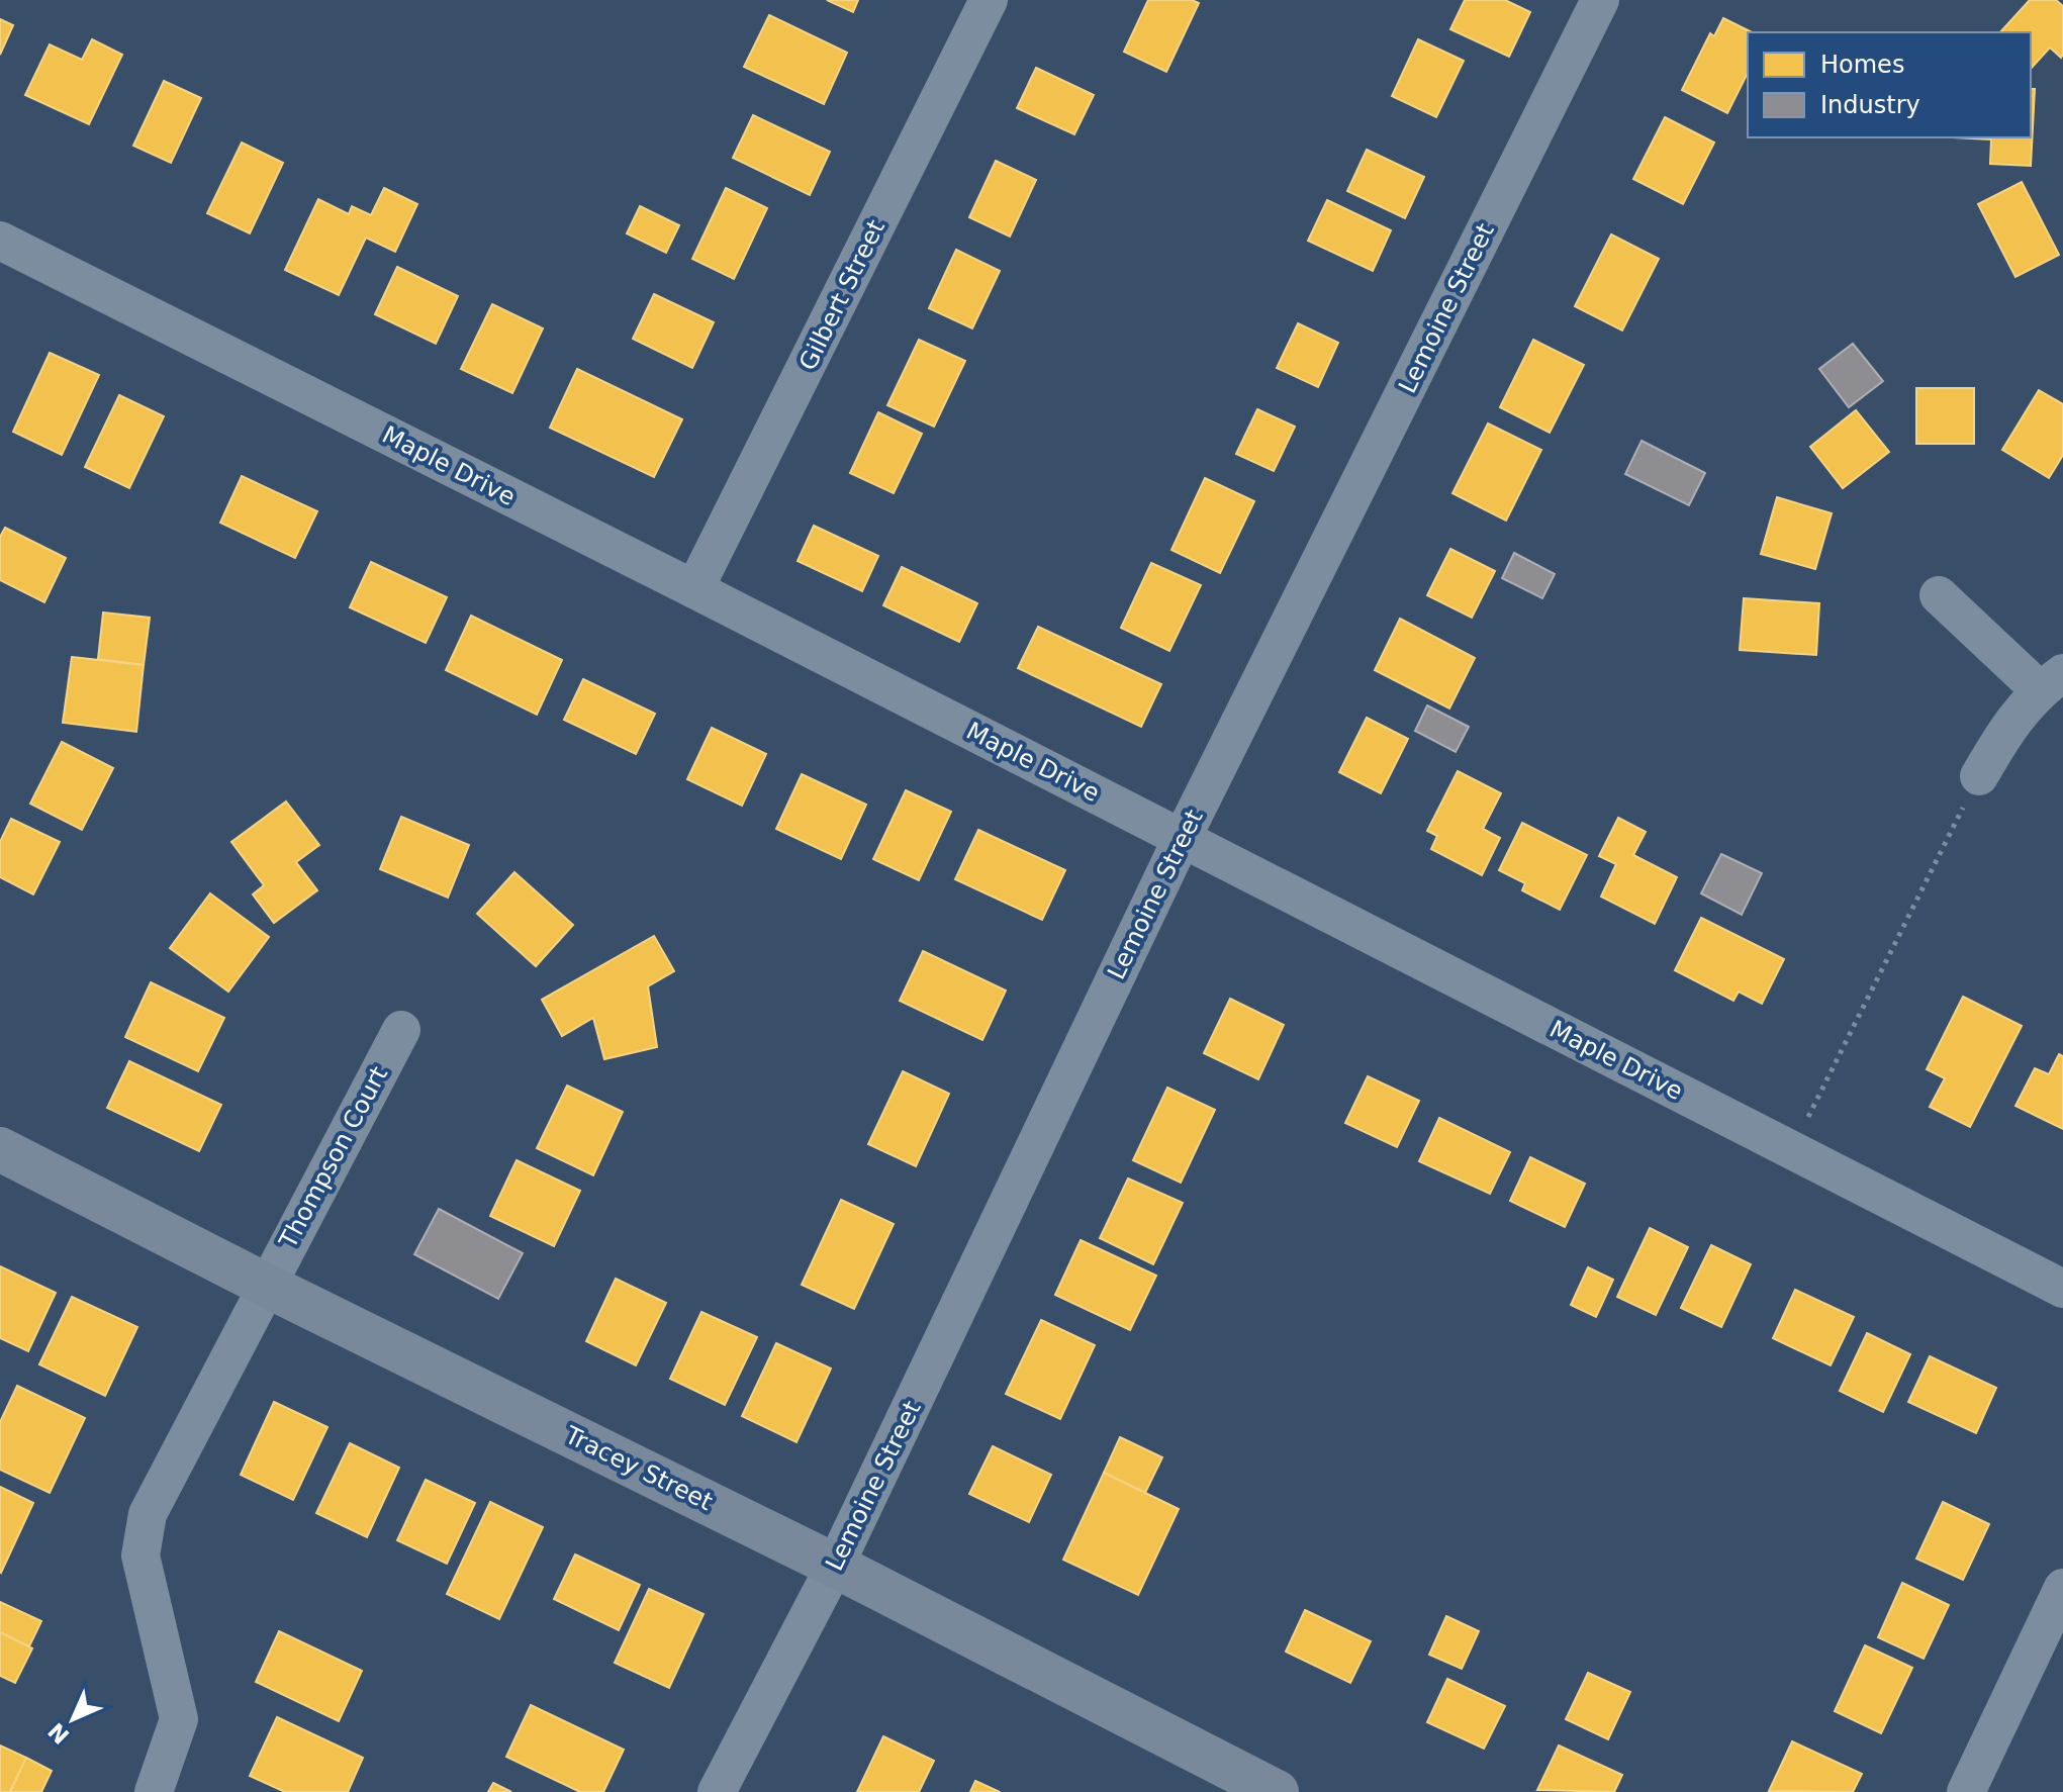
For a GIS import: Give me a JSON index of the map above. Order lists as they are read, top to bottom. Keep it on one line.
{"streets":{"street":["Gilbert Street","Lemoine Street","Maple Drive","Thompson Court","Tracey Street"]},"crossings":[["Gilbert Street","Maple Drive"],["Lemoine Street","Maple Drive"],["Lemoine Street","Tracey Street"],["Thompson Court","Tracey Street"]],"legend":["Homes","Industry"],"north":"bottom left"}
